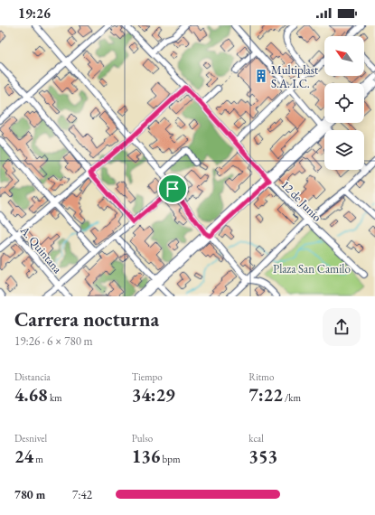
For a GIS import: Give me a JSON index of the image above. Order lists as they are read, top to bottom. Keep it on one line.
{"streets":{"street":["12 de Junio","A. Quintana"]},"parks":["Plaza San Camilo"],"places":{"building":["Multiplast S.A. I.C."]},"north":"top left","page":{"status":"19:26","heading":["Carrera nocturna","19:26 · 6 × 780 m"],"stats":[["Distancia","4.68 km"],["Tiempo","34:29"],["Ritmo","7:22 /km"],["Desnivel","24 m"],["Pulso","136 bpm"],["kcal","353"]],"list":[{"name":"780 m","note":"7:42"}]}}
